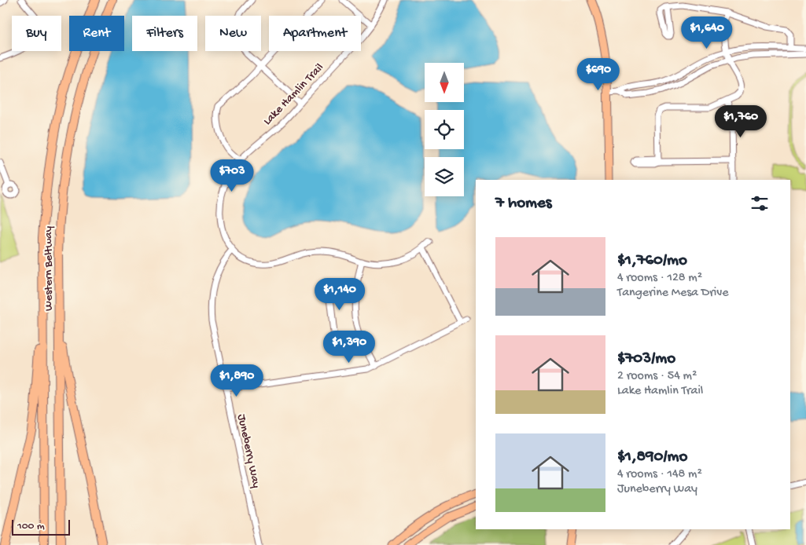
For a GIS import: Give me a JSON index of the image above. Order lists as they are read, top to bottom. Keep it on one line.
{"streets":{"highway":["Western Beltway"],"street":["Lake Hamlin Trail","Juneberry Way"]},"crossings":[["Lake Hamlin Trail","Juneberry Way"]],"scale_bar":"100 m","north":"bottom","page":{"chip":["Buy","Rent","Filters","New","Apartment"],"price":["$1,640","$690","$1,760","$703","$1,140","$1,390","$1,890"],"heading":"7 homes","list":[{"name":"$1,760/mo","note":"4 rooms · 128 m² · Tangerine Mesa Drive"},{"name":"$703/mo","note":"2 rooms · 54 m² · Lake Hamlin Trail"},{"name":"$1,890/mo","note":"4 rooms · 148 m² · Juneberry Way"}],"scale":"100 m"}}
